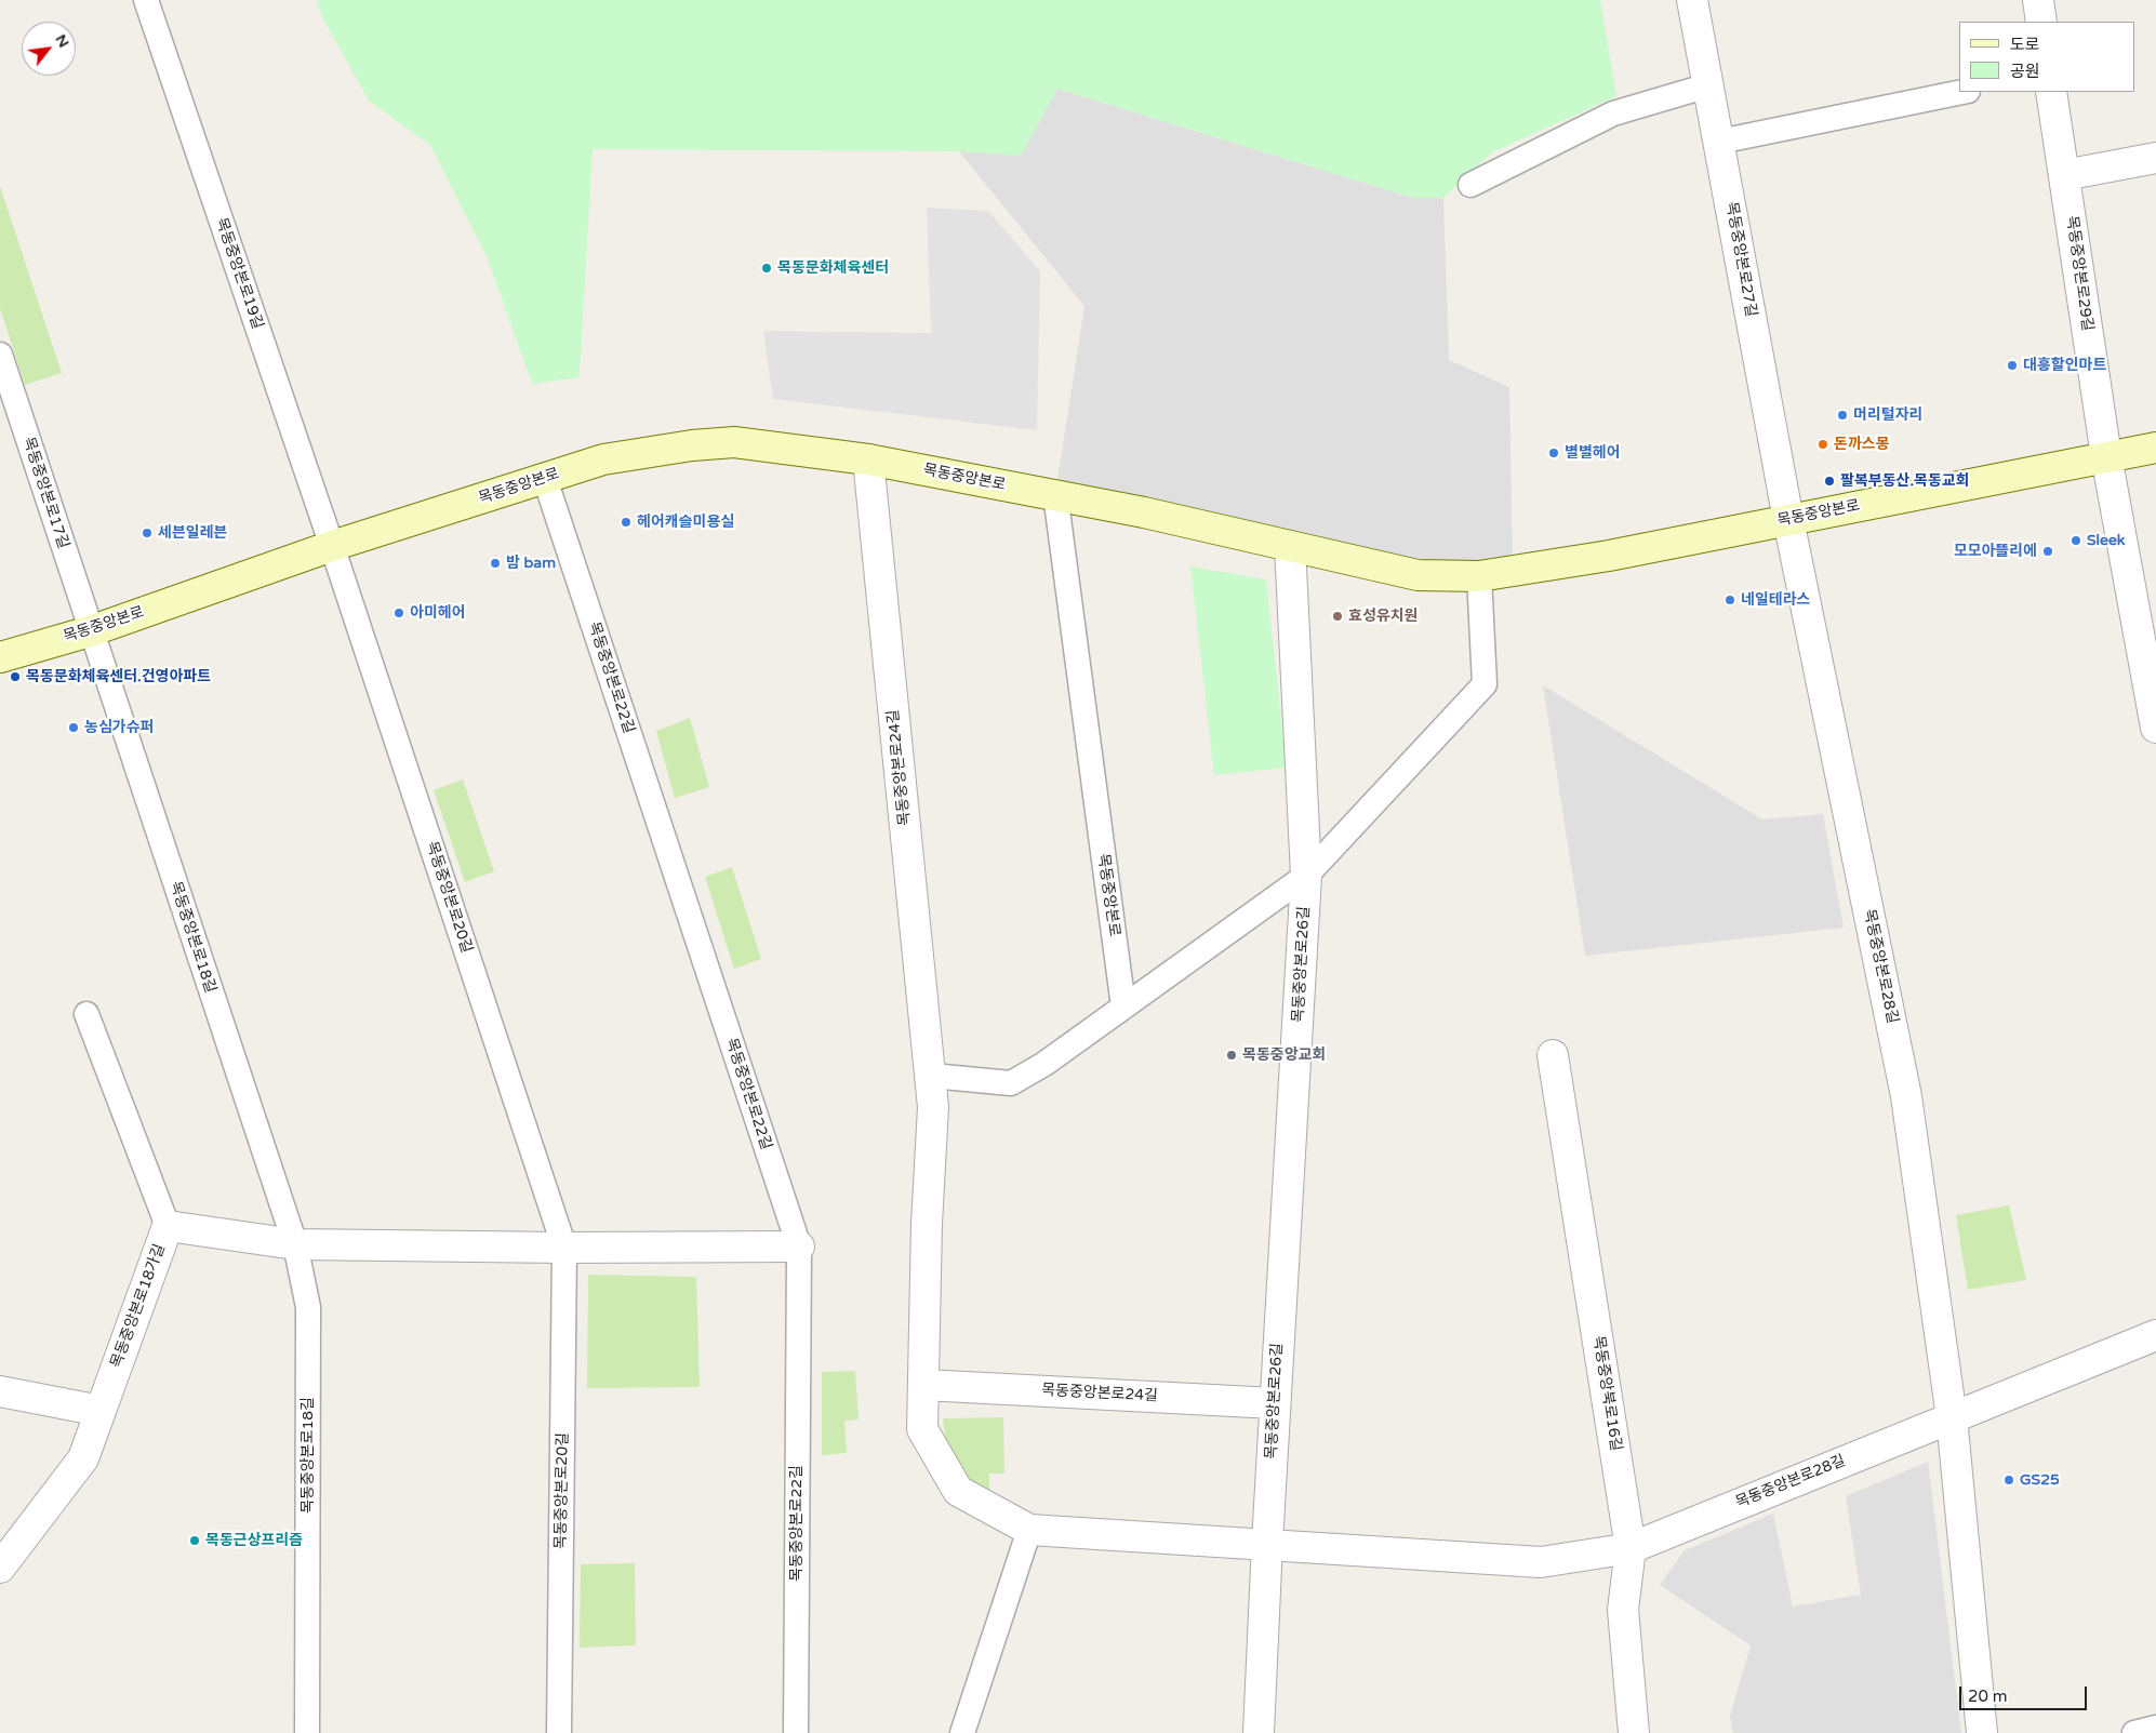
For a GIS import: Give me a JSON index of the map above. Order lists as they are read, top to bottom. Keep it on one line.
{"streets":{"street":["목동중앙본로27길","목동중앙본로29길","목동중앙본로","목동중앙본로24길","목동중앙본로26길","목동중앙본로28길","목동중앙본로18가길","목동중앙북로16길"],"lane":["목동중앙본로19길","목동중앙본로17길","목동중앙본로22길","목동중앙본로20길","목동중앙본로18길"]},"crossings":[["목동중앙본로27길","목동중앙본로"],["목동중앙본로27길","목동중앙본로28길"],["목동중앙본로19길","목동중앙본로"],["목동중앙본로19길","목동중앙본로20길"],["목동중앙본로29길","목동중앙본로"],["목동중앙본로","목동중앙본로17길"],["목동중앙본로","목동중앙본로22길"],["목동중앙본로","목동중앙본로24길"],["목동중앙본로","목동중앙본로20길"],["목동중앙본로","목동중앙본로18길"],["목동중앙본로","목동중앙본로26길"],["목동중앙본로","목동중앙본로28길"],["목동중앙본로17길","목동중앙본로18길"],["목동중앙본로24길","목동중앙본로26길"],["목동중앙본로18길","목동중앙본로18가길"],["목동중앙본로28길","목동중앙북로16길"]],"places":["목동문화체육센터","대흥할인마트","머리털자리","돈까스몽","별별헤어","팔복부동산.목동교회","헤어캐슬미용실","세븐일레븐","Sleek","모모아뜰리에","밤 bam","네일테라스","아미헤어","효성유치원","목동문화체육센터.건영아파트","농심가슈퍼","목동중앙교회","GS25","목동근상프리즘"],"legend":["도로","공원"],"scale_bar":"20 m","north":"top right"}
